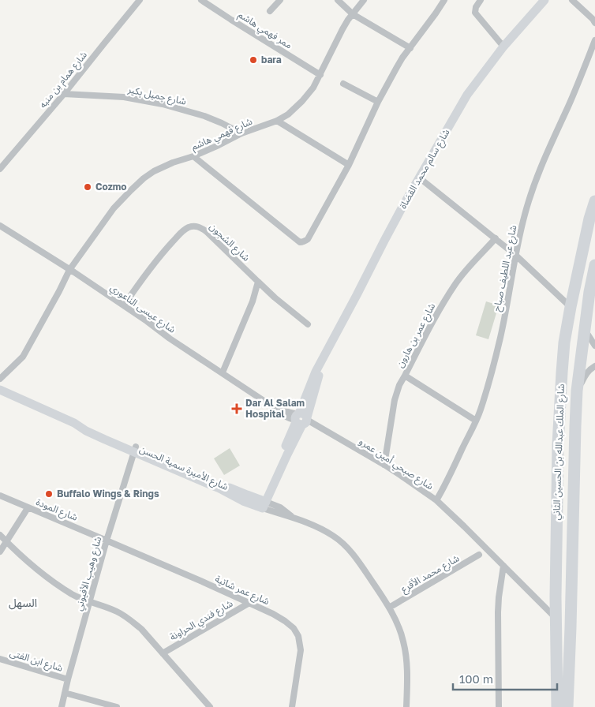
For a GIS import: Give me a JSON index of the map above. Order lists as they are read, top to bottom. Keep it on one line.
{"streets":{"highway":["شارع الملك عبدالله بن الحسين الثاني"],"street":["ممر فهمي هاشم","شارع همام بن منبه","شارع جميل بكير","شارع فهمي هاشم","شارع سالم محمد القضاة","شارع الشجون","شارع عبد اللطيف صباح","شارع عيسى الناعوري","شارع عمر بن هارون","شارع صبحي أمين عمرو","شارع الأميرة سمية الحسن","شارع المودة","شارع وهيب الأفيوني","شارع محمد الأقرع","شارع عمر شاتية","شارع فندي الحراونة","شارع ابن الفتى"]},"crossings":[["ممر فهمي هاشم","شارع فهمي هاشم"],["شارع همام بن منبه","شارع جميل بكير"],["شارع جميل بكير","شارع فهمي هاشم"],["شارع فهمي هاشم","شارع عيسى الناعوري"],["شارع سالم محمد القضاة","شارع عيسى الناعوري"],["شارع سالم محمد القضاة","شارع صبحي أمين عمرو"],["شارع سالم محمد القضاة","شارع الأميرة سمية الحسن"],["شارع الشجون","شارع عيسى الناعوري"],["شارع عبد اللطيف صباح","شارع عمر بن هارون"],["شارع عبد اللطيف صباح","شارع صبحي أمين عمرو"],["شارع عيسى الناعوري","شارع صبحي أمين عمرو"],["شارع الملك عبدالله بن الحسين الثاني","شارع صبحي أمين عمرو"],["شارع الأميرة سمية الحسن","شارع وهيب الأفيوني"],["شارع الأميرة سمية الحسن","شارع محمد الأقرع"],["شارع المودة","شارع وهيب الأفيوني"],["شارع المودة","شارع عمر شاتية"],["شارع وهيب الأفيوني","شارع عمر شاتية"],["شارع وهيب الأفيوني","شارع ابن الفتى"],["شارع عمر شاتية","شارع فندي الحراونة"]],"districts":["السهل"],"places":{"other":["bara","Cozmo","Buffalo Wings & Rings"],"health":["Dar Al Salam Hospital"]},"scale_bar":"100 m"}
